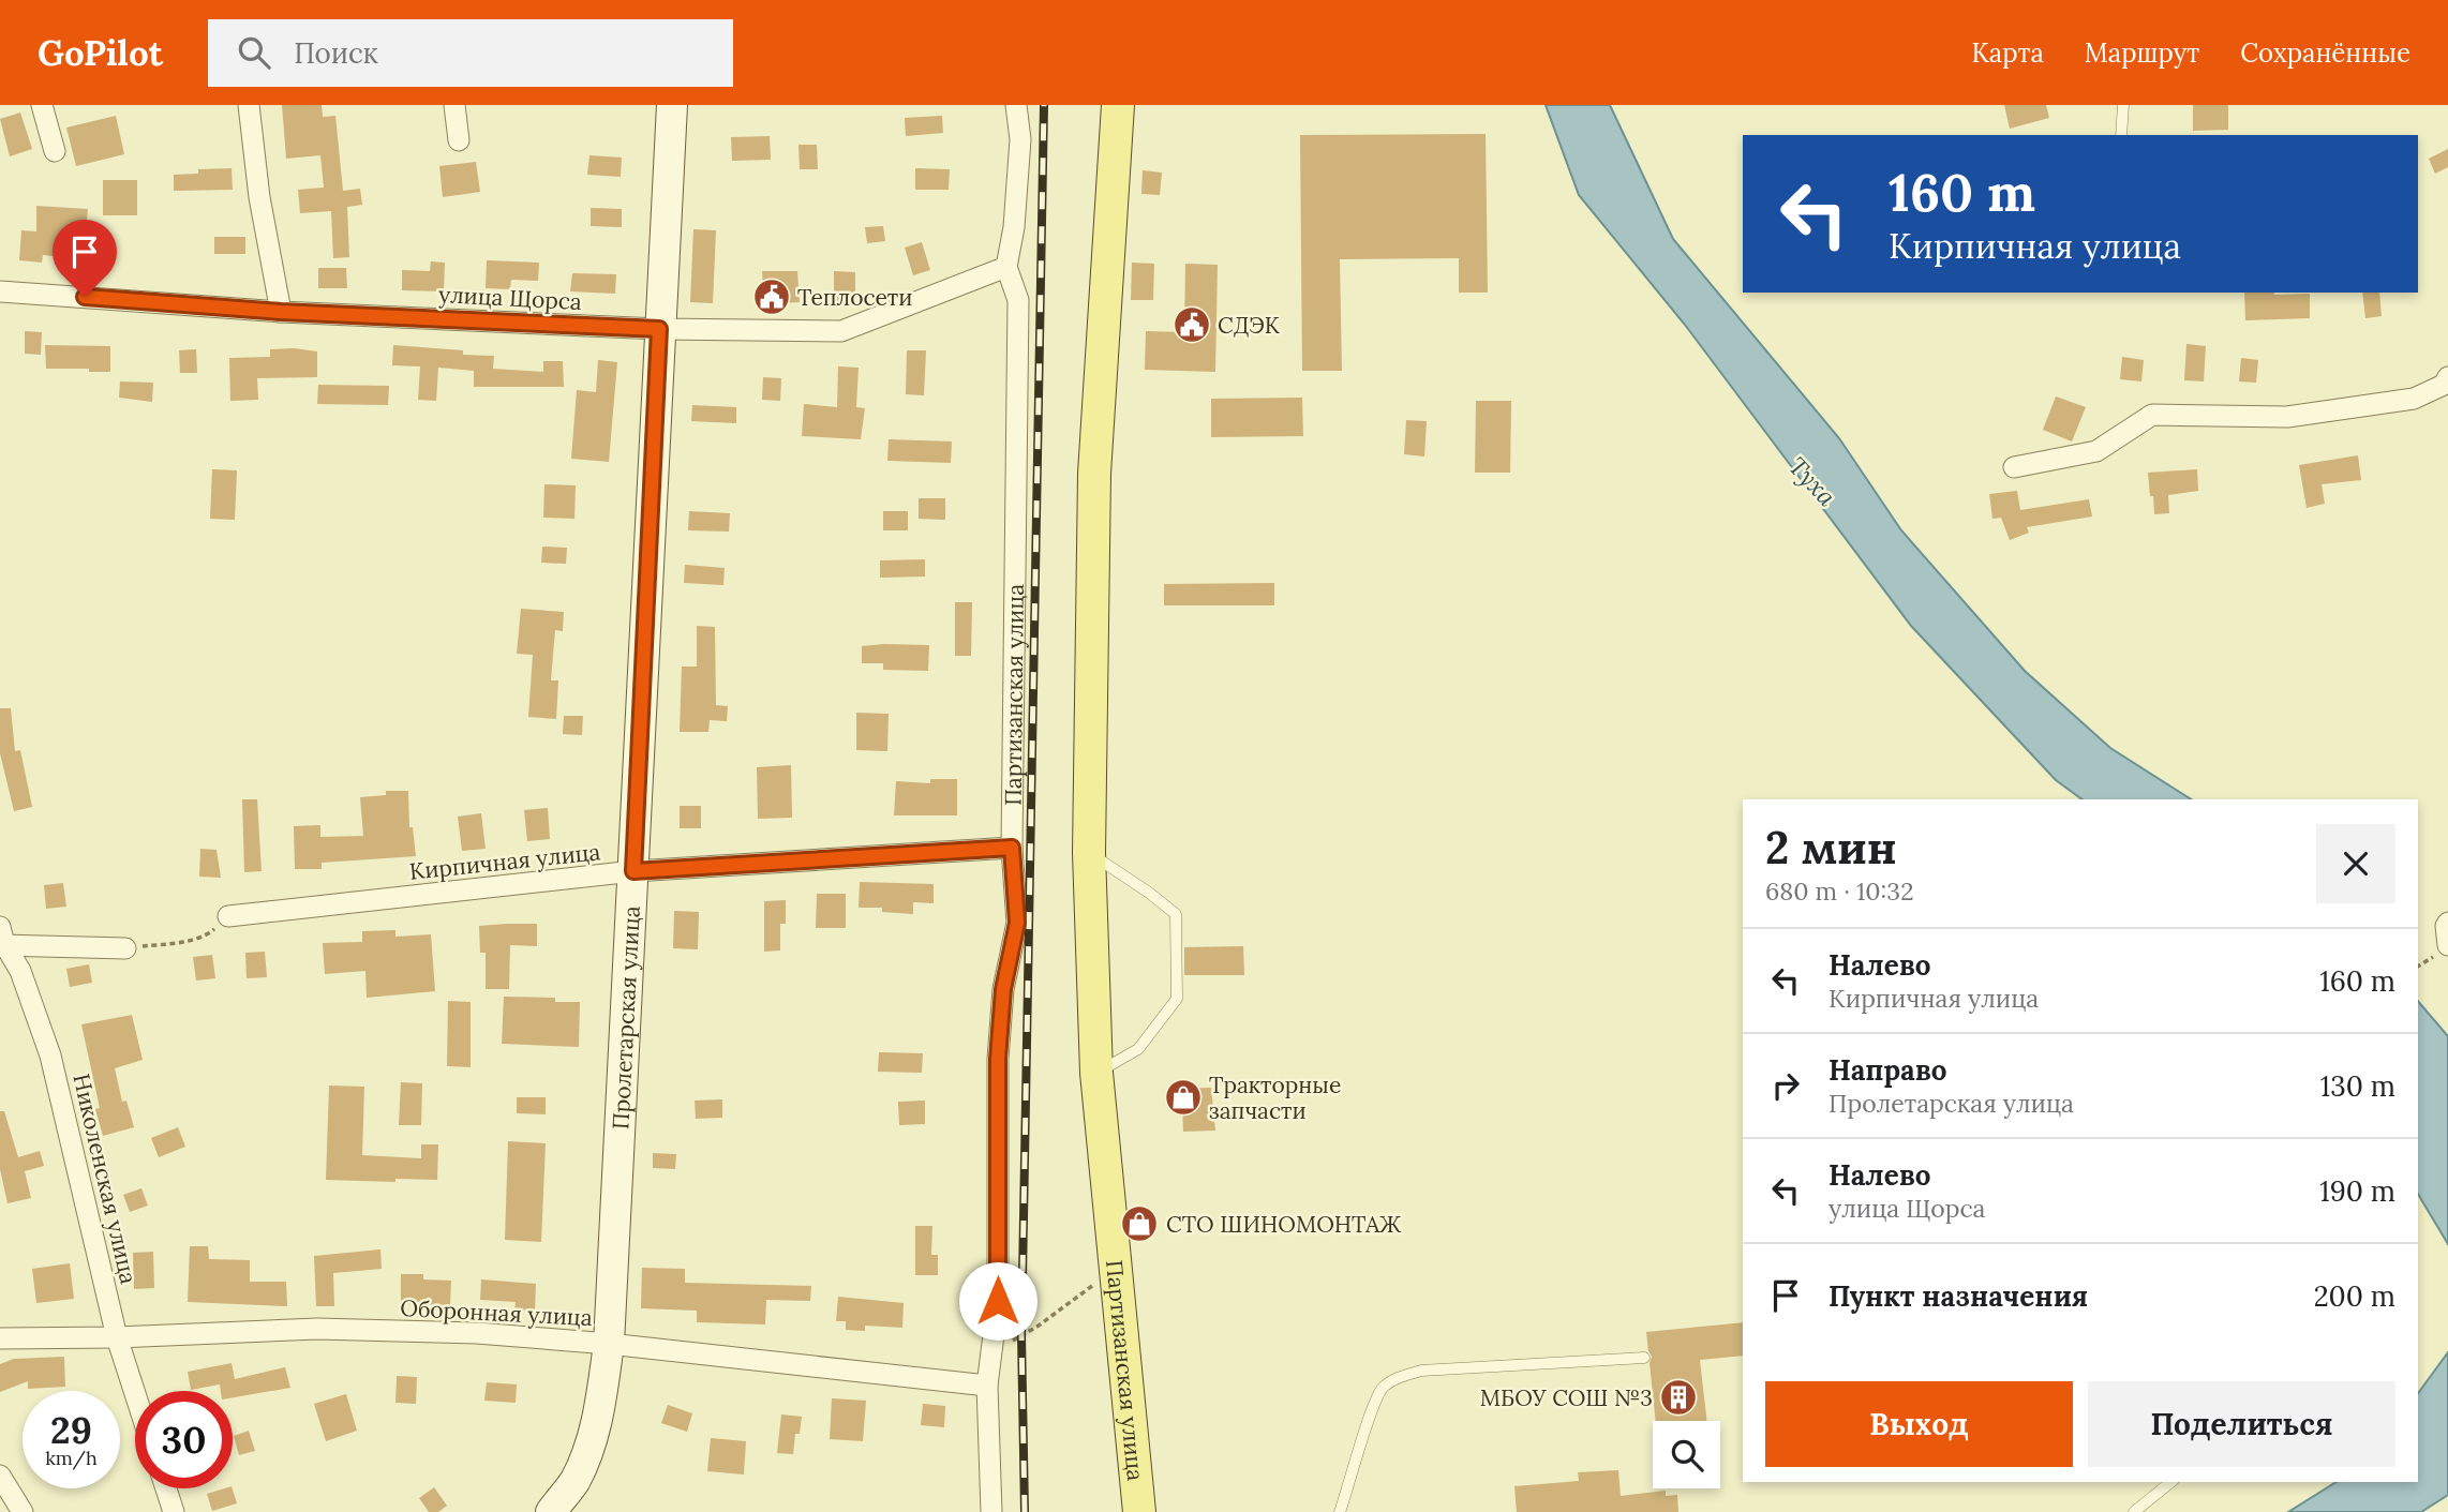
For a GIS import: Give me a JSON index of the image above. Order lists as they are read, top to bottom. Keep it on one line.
{"streets":{"main road":["Партизанская улица"],"street":["улица Щорса","Кирпичная улица","Пролетарская улица","Николенская улица","Оборонная улица"]},"crossings":[["улица Щорса","Партизанская улица"],["улица Щорса","Пролетарская улица"],["Партизанская улица","Кирпичная улица"],["Партизанская улица","Оборонная улица"],["Кирпичная улица","Пролетарская улица"],["Пролетарская улица","Оборонная улица"],["Николенская улица","Оборонная улица"]],"water":["Туха"],"places":{"public building":["Теплосети","СДЭК"],"shop":["Тракторные запчасти","СТО ШИНОМОНТАЖ"],"building":["МБОУ СОШ №3"]},"page":{"header":"GoPilot","search":"Поиск","nav":["Карта","Маршрут","Сохранённые"],"turn":["160 m","Кирпичная улица"],"heading":["2 мин","680 m · 10:32"],"list":[{"name":"Налево","note":"Кирпичная улица","value":"160 m"},{"name":"Направо","note":"Пролетарская улица","value":"130 m"},{"name":"Налево","note":"улица Щорса","value":"190 m"},{"name":"Пункт назначения","value":"200 m"}],"buttons":["Выход","Поделиться"],"speed":"29 km/h","limit":"30"}}
